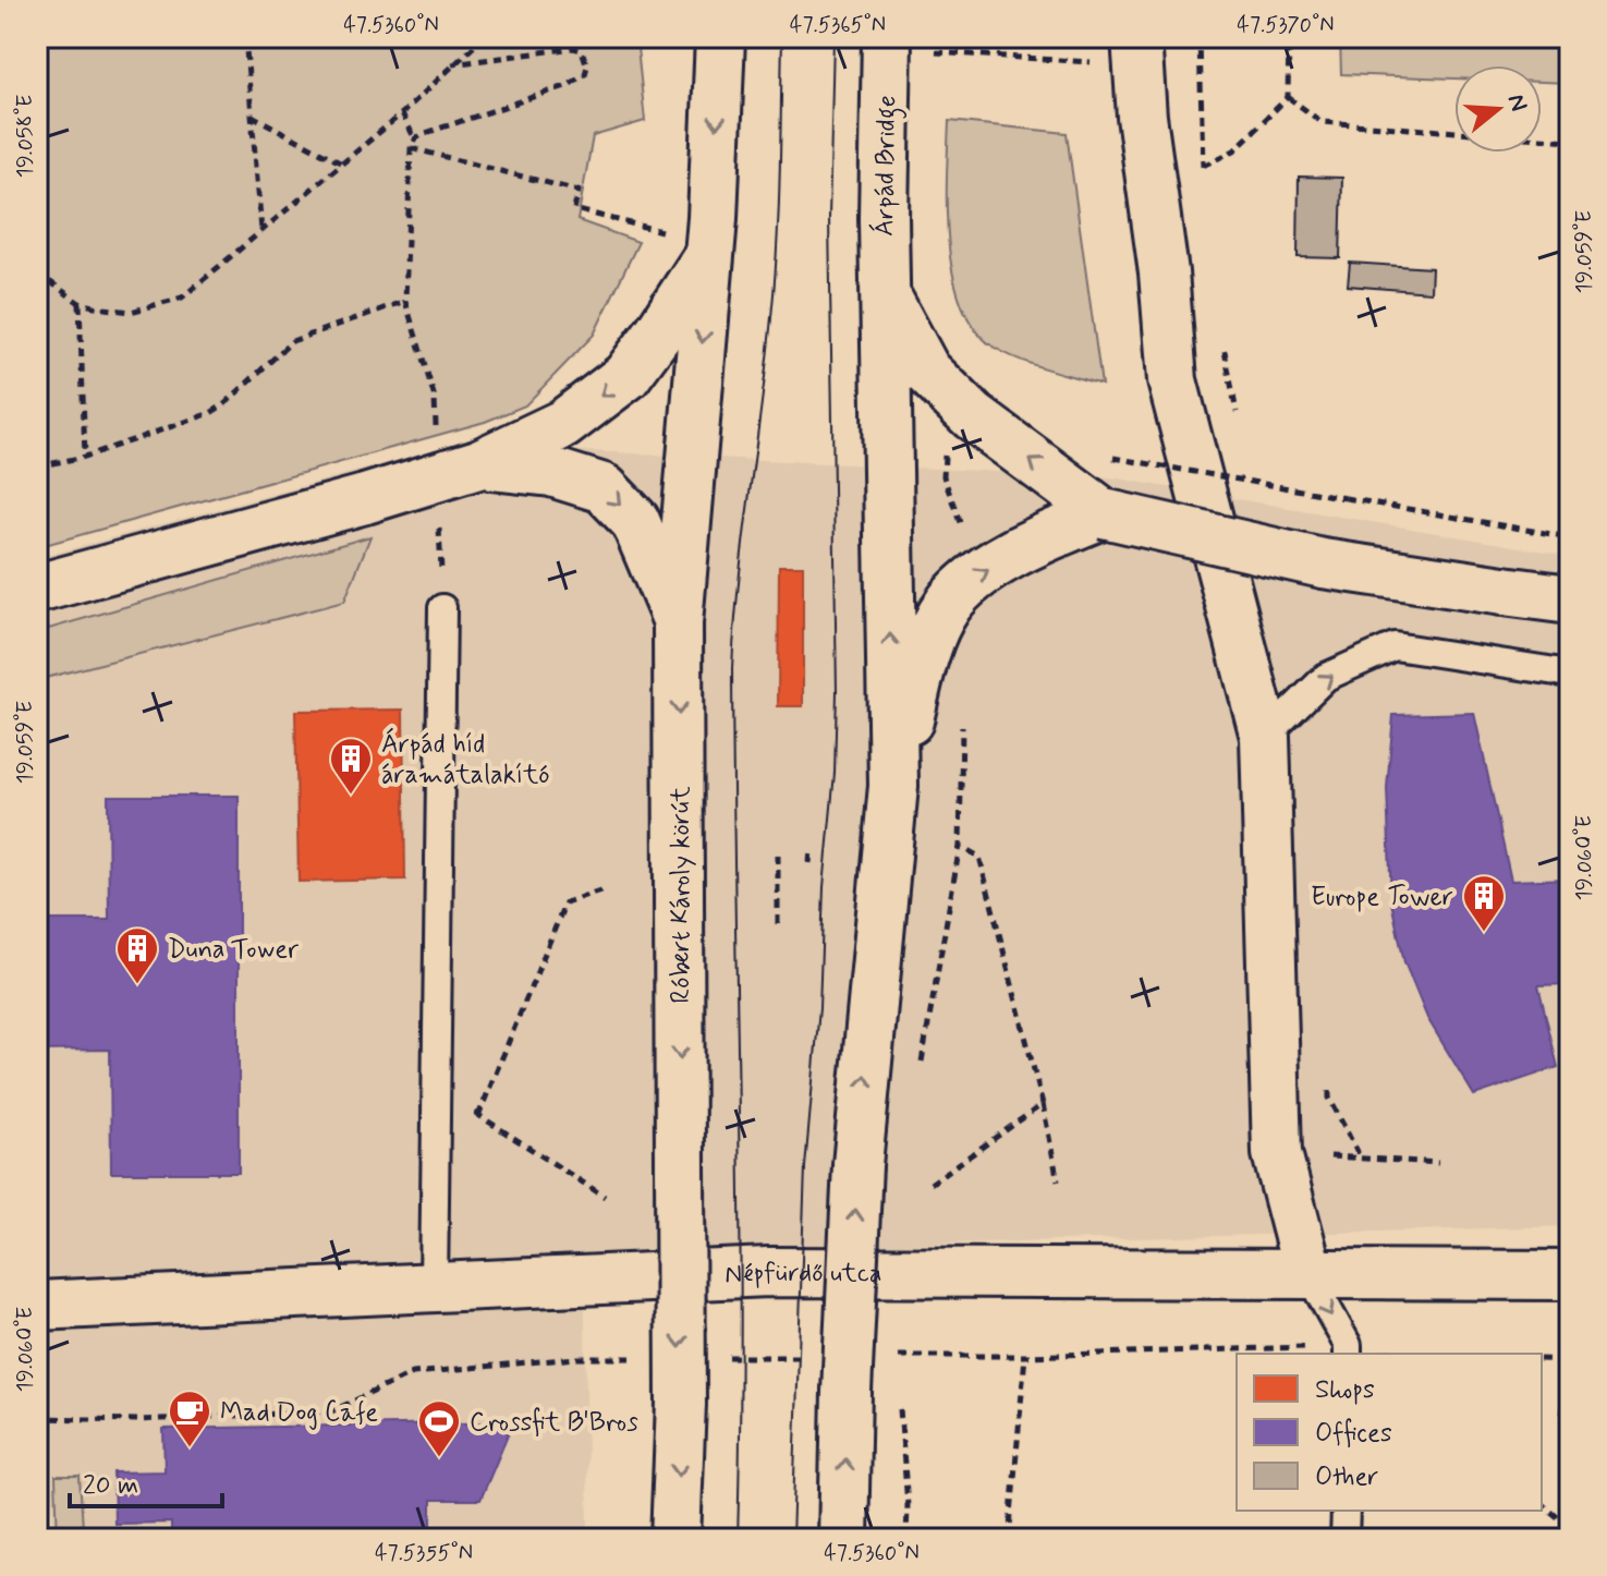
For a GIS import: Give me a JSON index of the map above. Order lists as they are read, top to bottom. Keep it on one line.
{"streets":{"main road":["Árpád Bridge","Róbert Károly körút","Népfürdő utca"]},"places":{"building":["Árpád híd áramátalakító","Europe Tower","Duna Tower"],"cafe":["Mad Dog Cafe"],"sports":["Crossfit B'Bros"]},"legend":["Shops","Offices","Other"],"scale_bar":"20 m","north":"right","coordinates":["47.5360°N","47.5365°N","47.5370°N","19.058°E","19.059°E","19.060°E","47.5355°N"]}
